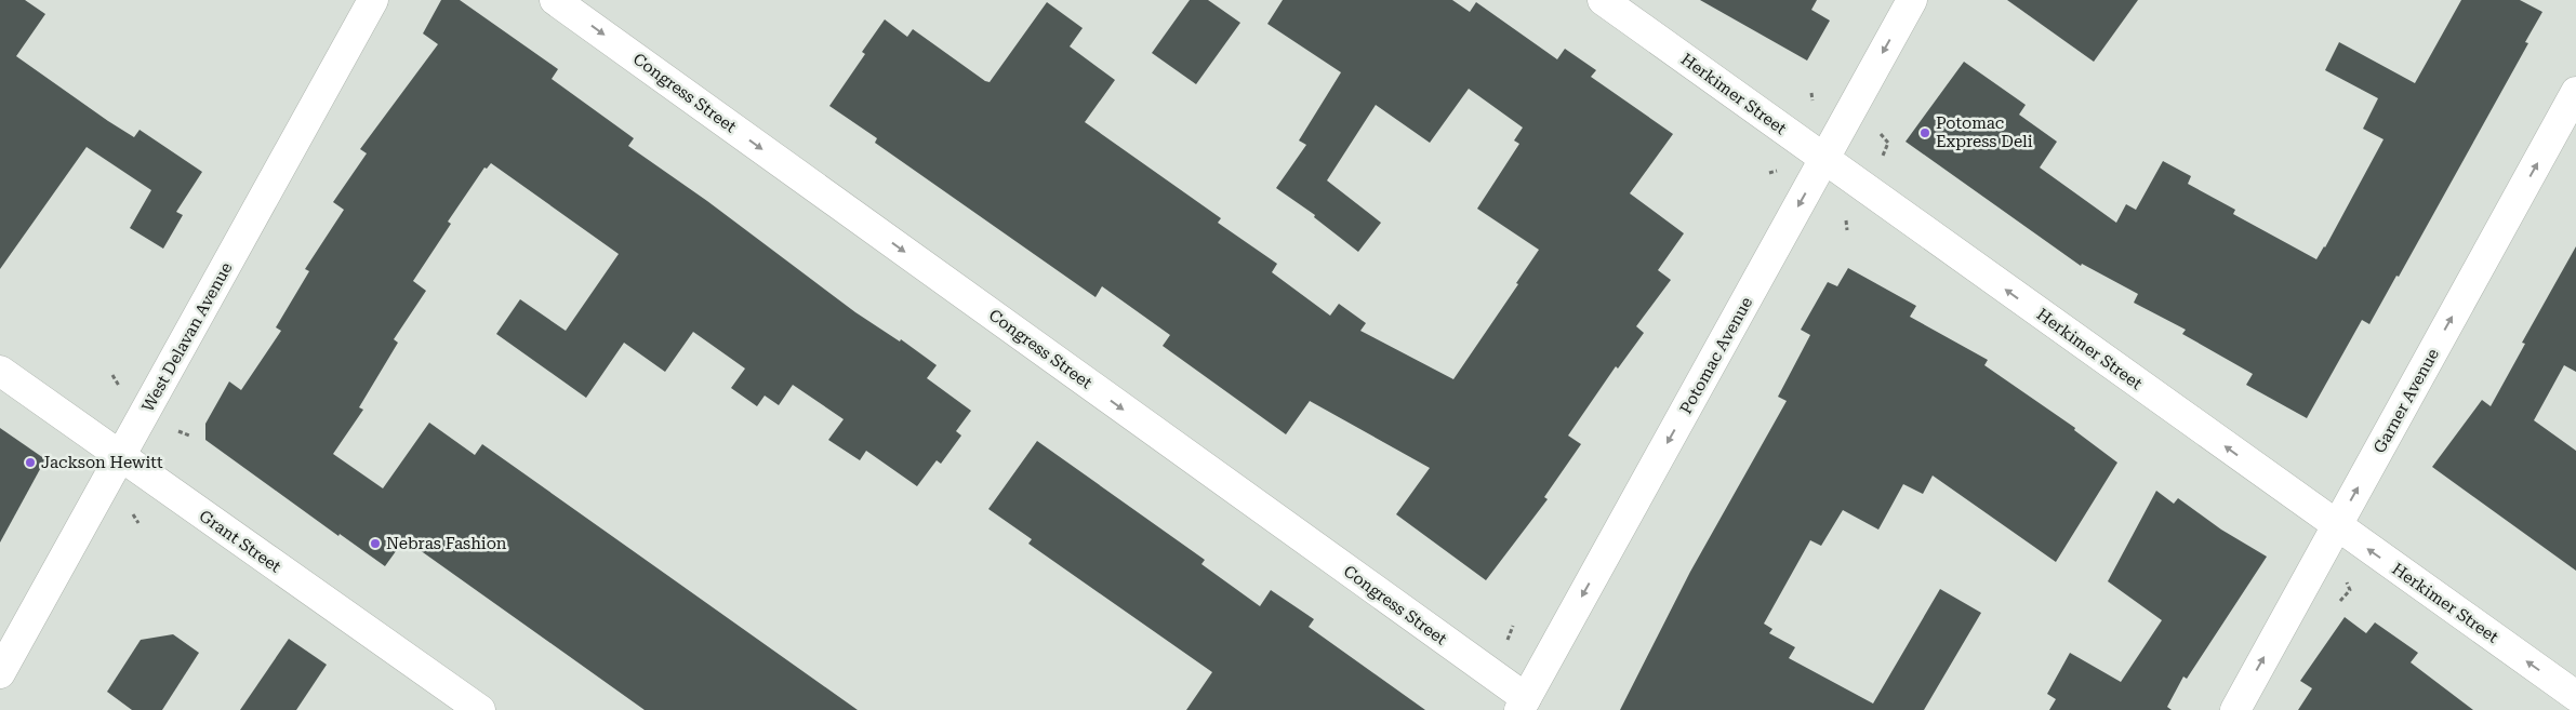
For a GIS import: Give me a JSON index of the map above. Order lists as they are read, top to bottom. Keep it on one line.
{"streets":{"street":["Congress Street","Herkimer Street","West Delavan Avenue","Potomac Avenue","Garner Avenue","Grant Street"]},"crossings":[["Congress Street","Potomac Avenue"],["Herkimer Street","Potomac Avenue"],["Herkimer Street","Garner Avenue"],["West Delavan Avenue","Grant Street"]],"one_way":["Congress Street","Herkimer Street","Potomac Avenue","Garner Avenue"],"places":["Potomac Express Deli","Jackson Hewitt","Nebras Fashion"]}
